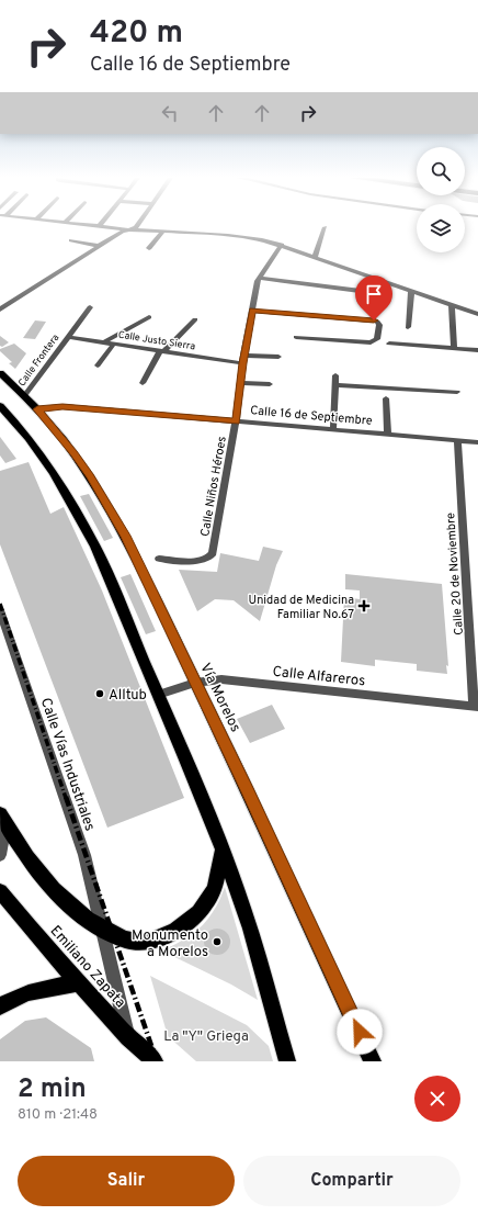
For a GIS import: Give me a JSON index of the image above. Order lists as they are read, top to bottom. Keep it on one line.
{"streets":{"main road":["Vía Morelos","Emiliano Zapata"],"street":["Calle Justo Sierra","Calle Frontera","Calle 16 de Septiembre","Calle Niños Héroes","Calle 20 de Noviembre","Calle Alfareros","Calle Vías Industriales"]},"crossings":[["Calle Justo Sierra","Calle Frontera"],["Calle Justo Sierra","Calle Niños Héroes"],["Calle Frontera","Vía Morelos"],["Calle 16 de Septiembre","Calle Niños Héroes"],["Calle 16 de Septiembre","Calle 20 de Noviembre"],["Calle 16 de Septiembre","Vía Morelos"],["Calle 20 de Noviembre","Calle Alfareros"],["Calle Alfareros","Vía Morelos"],["Calle Vías Industriales","Emiliano Zapata"]],"parks":["La \"Y\" Griega"],"places":{"health":["Unidad de Medicina Familiar No.67"],"other":["Alltub","Monumento a Morelos"]},"page":{"turn":["420 m","Calle 16 de Septiembre"],"heading":["2 min","810 m · 21:48"],"buttons":["Salir","Compartir"]}}
